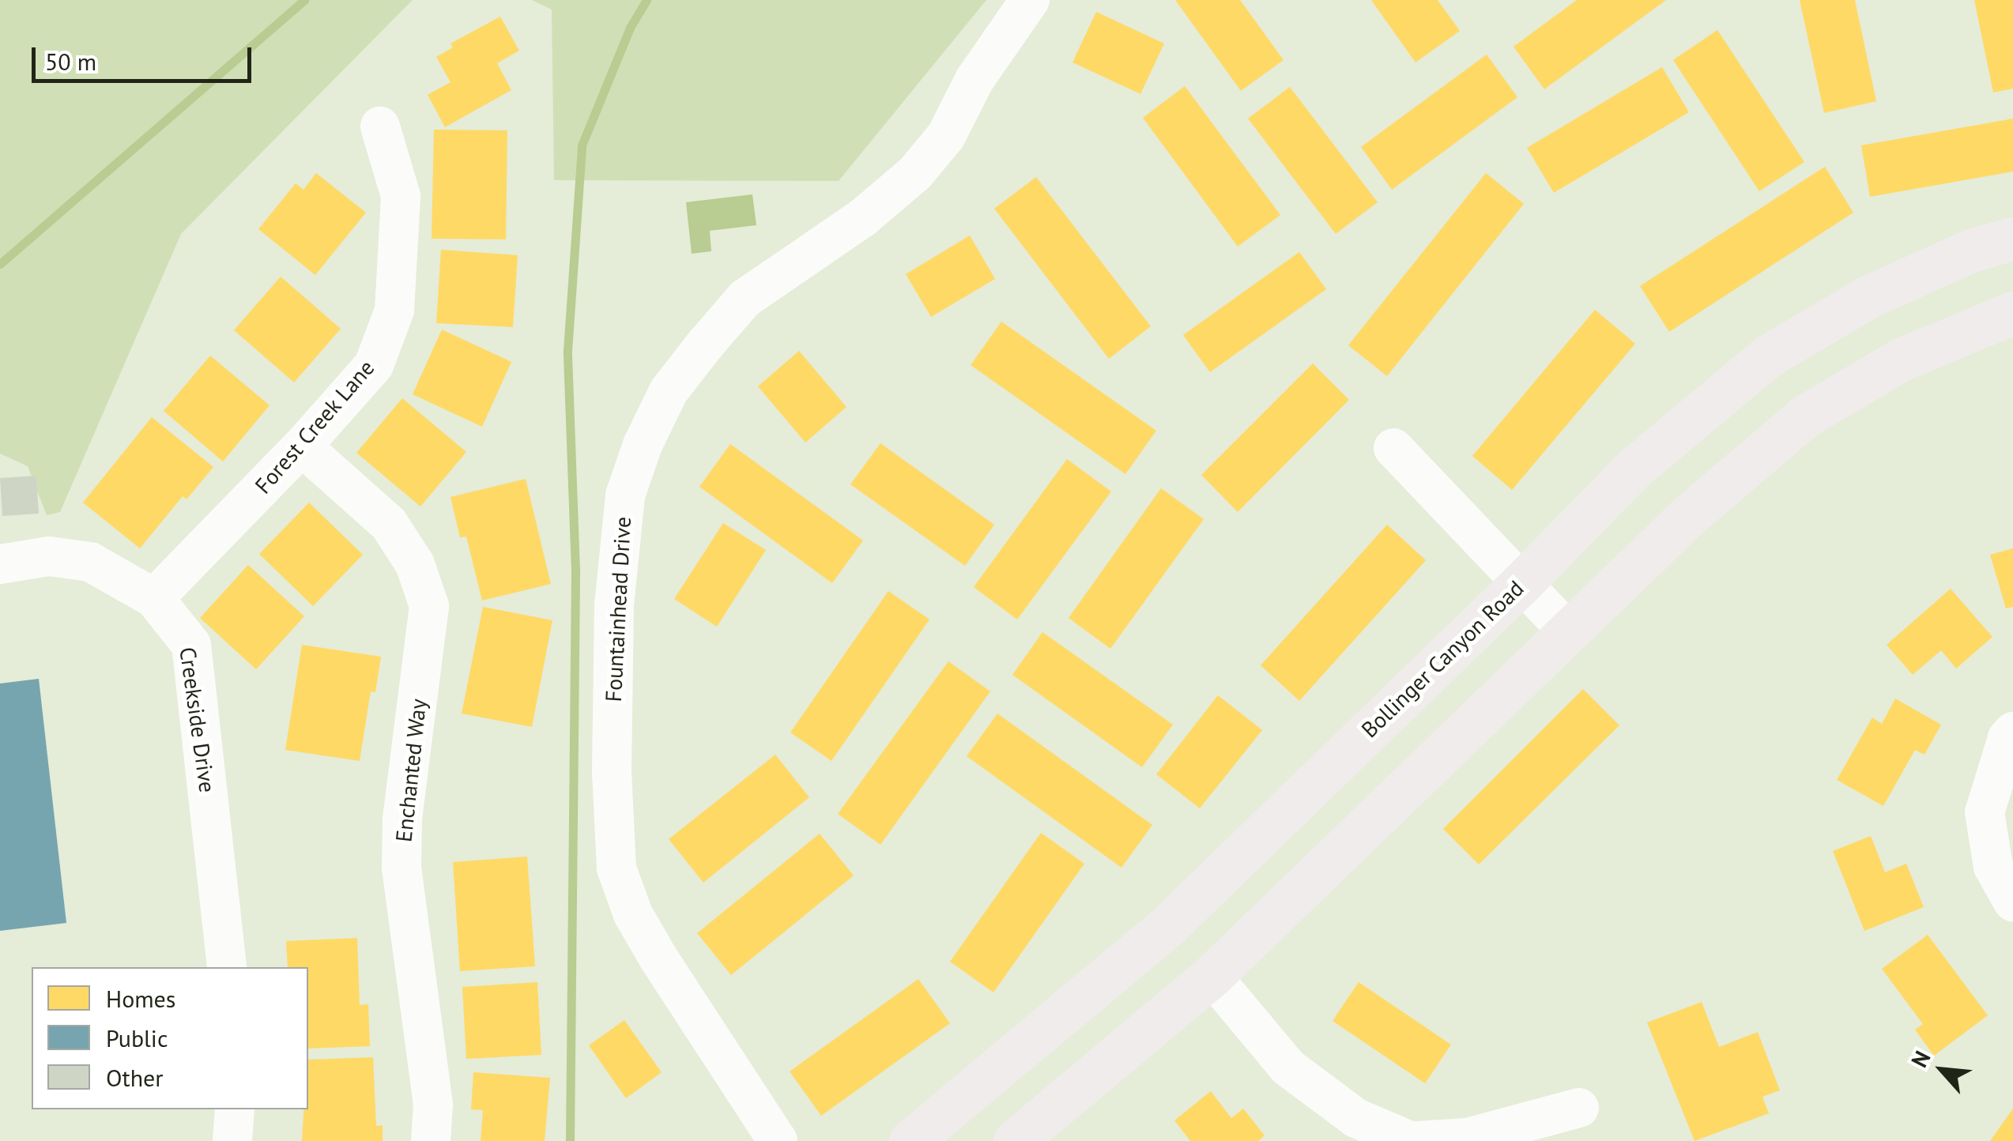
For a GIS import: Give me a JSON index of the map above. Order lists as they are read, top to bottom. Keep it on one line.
{"streets":{"main road":["Bollinger Canyon Road"],"street":["Forest Creek Lane","Fountainhead Drive","Creekside Drive","Enchanted Way"]},"crossings":[["Forest Creek Lane","Creekside Drive"],["Forest Creek Lane","Enchanted Way"]],"legend":["Homes","Public","Other"],"scale_bar":"50 m","north":"top left"}
